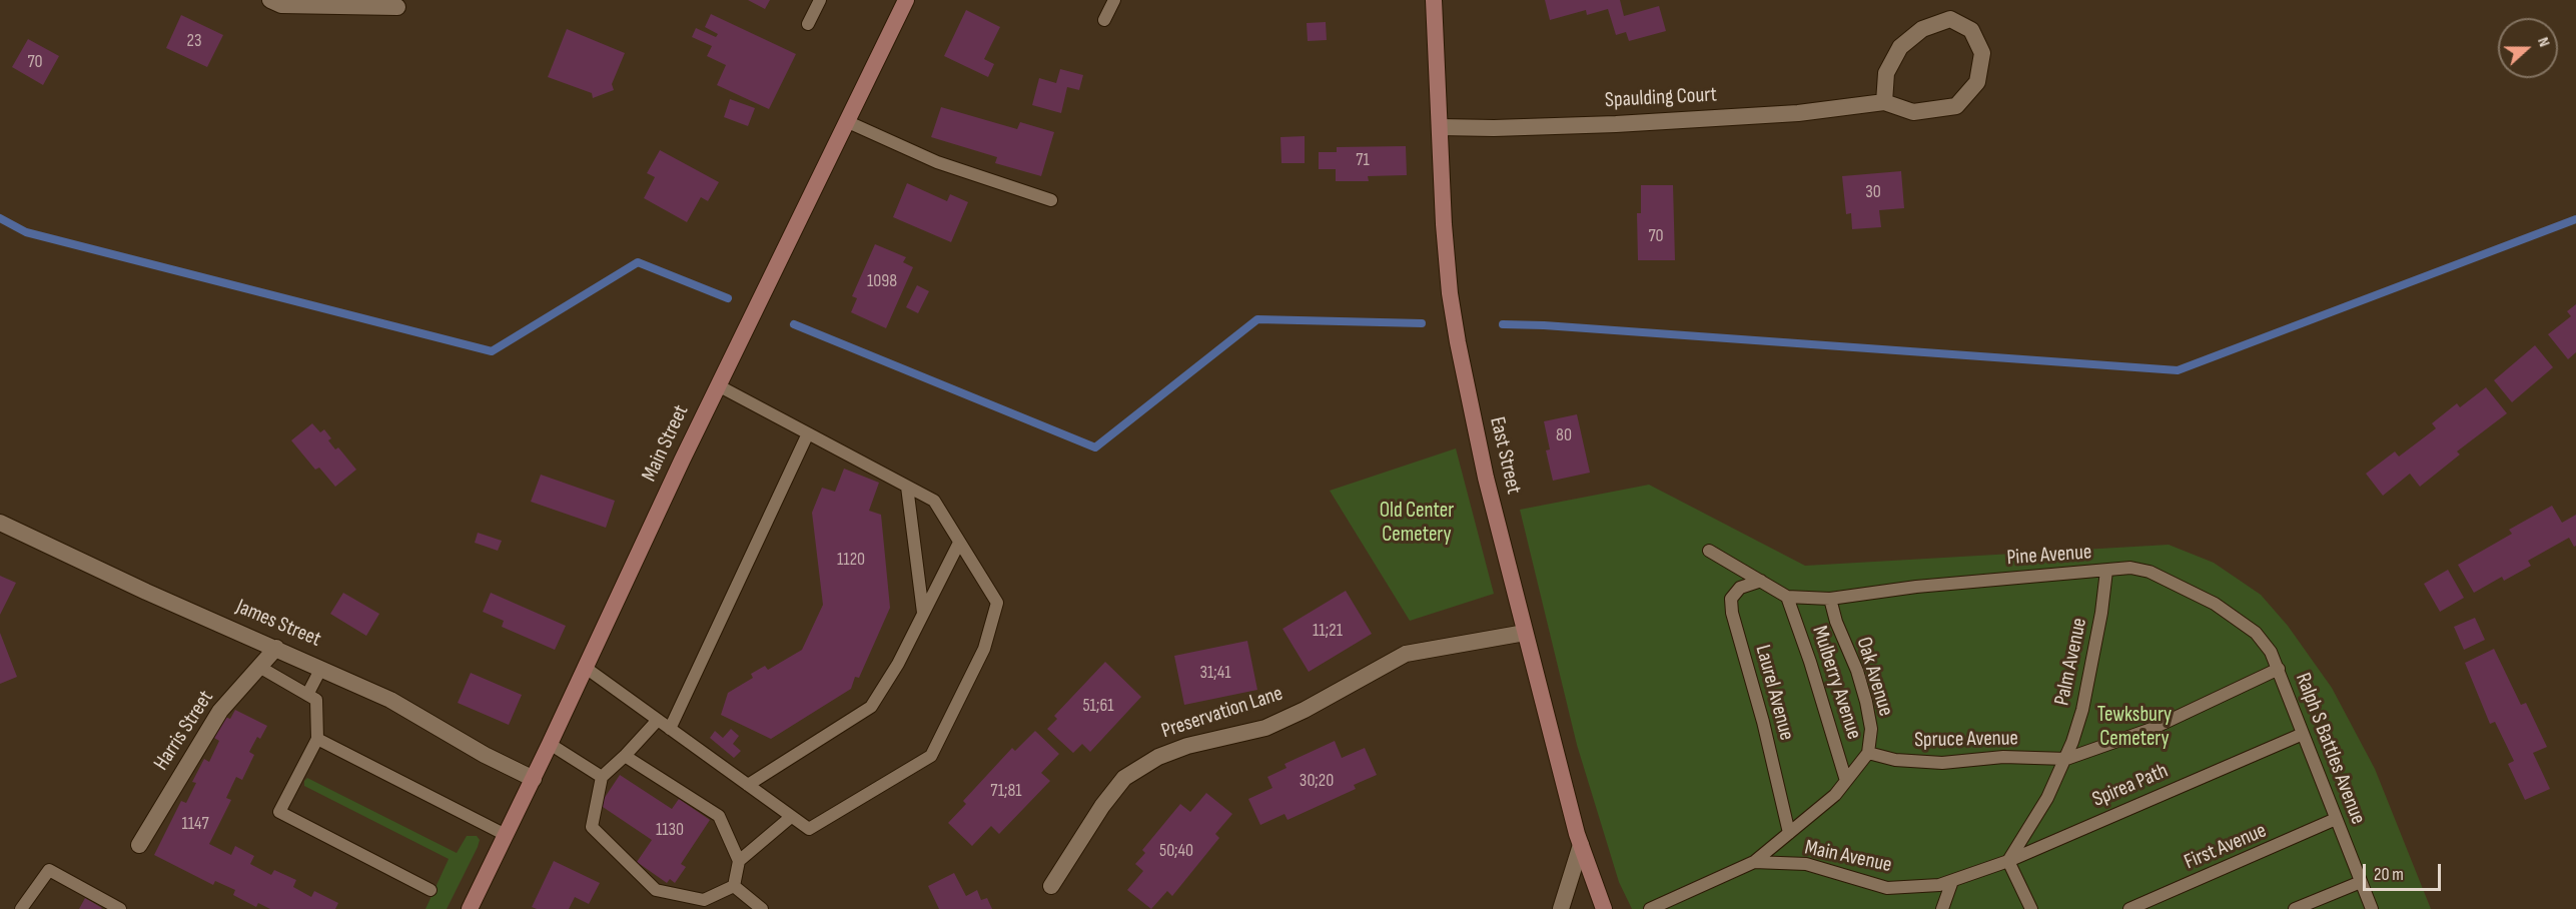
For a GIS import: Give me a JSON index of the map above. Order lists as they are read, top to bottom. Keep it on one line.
{"streets":{"main road":["Main Street","East Street"],"street":["Spaulding Court","James Street","Preservation Lane","Harris Street"],"lane":["Pine Avenue","Palm Avenue","Oak Avenue","Mulberry Avenue","Laurel Avenue","Spruce Avenue","Ralph S Battles Avenue","Spirea Path","First Avenue","Main Avenue"]},"crossings":[["Spaulding Court","East Street"],["Main Street","James Street"],["East Street","Preservation Lane"],["Pine Avenue","Palm Avenue"],["Pine Avenue","Oak Avenue"],["Pine Avenue","Mulberry Avenue"],["Pine Avenue","Ralph S Battles Avenue"],["James Street","Harris Street"],["Palm Avenue","Spruce Avenue"],["Palm Avenue","Spirea Path"],["Palm Avenue","Main Avenue"],["Oak Avenue","Spruce Avenue"],["Ralph S Battles Avenue","Spirea Path"],["Ralph S Battles Avenue","First Avenue"],["Spirea Path","Main Avenue"]],"parks":["Old Center Cemetery","Tewksbury Cemetery"],"house_numbers":["23","70","71","30","70","1098","80","1120","11;21","31;41","51;61","30;20","71;81","1147","1130","50;40"],"scale_bar":"20 m","north":"right"}
